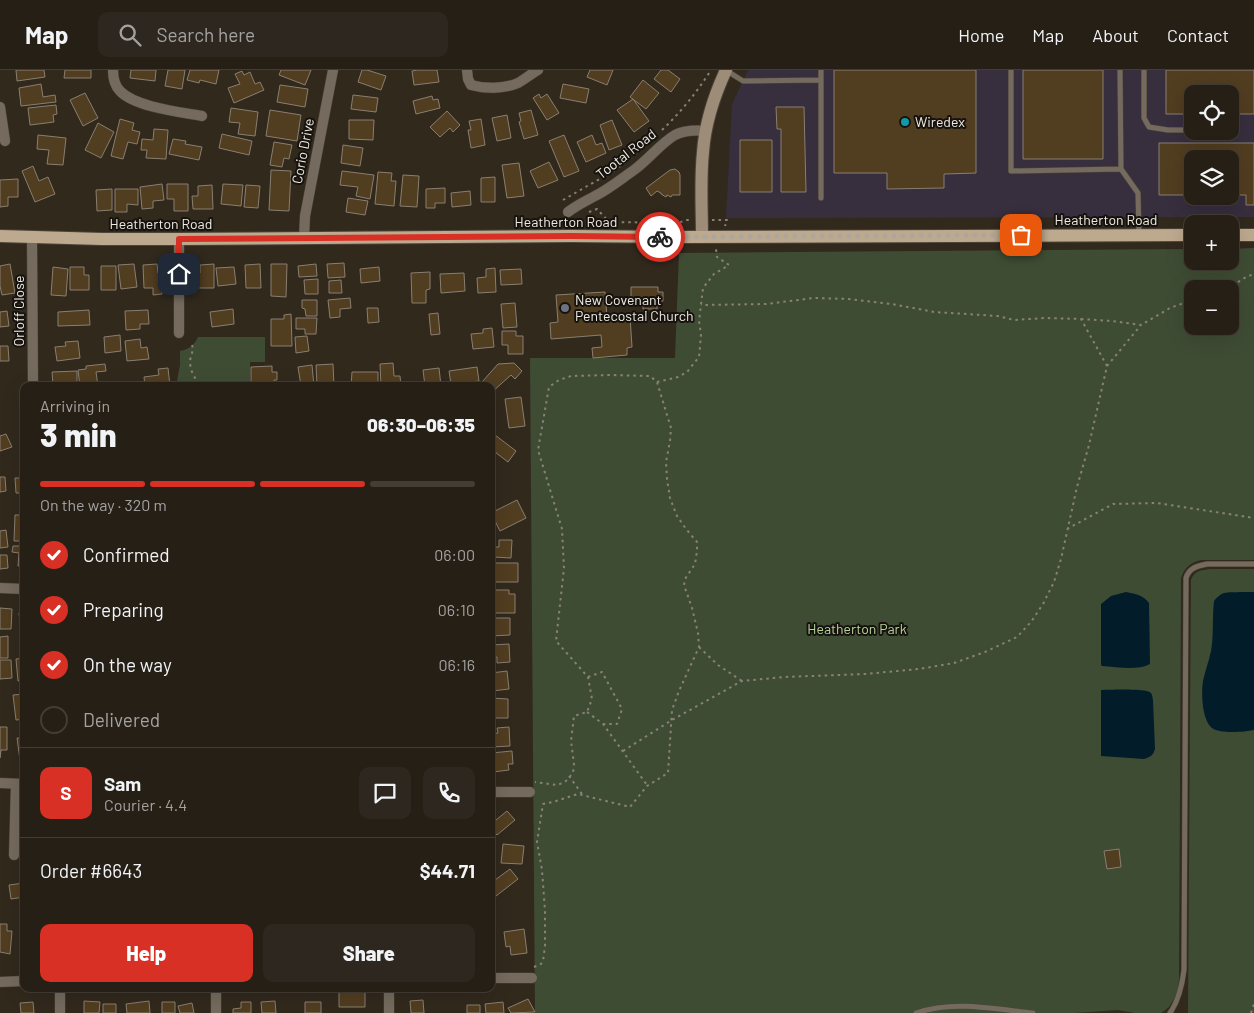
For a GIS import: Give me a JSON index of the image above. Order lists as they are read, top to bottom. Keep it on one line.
{"streets":{"main road":["Heatherton Road"],"street":["Corio Drive","Tootal Road","Orloff Close"]},"crossings":[["Corio Drive","Heatherton Road"],["Heatherton Road","Orloff Close"]],"parks":["Heatherton Park"],"places":["Wiredex","New Covenant Pentecostal Church"],"page":{"header":"Map","search":"Search here","nav":["Home","Map","About","Contact"],"map_buttons":["+","−"],"heading":["3 min","Arriving in","06:30–06:35"],"panel":["Sam","Courier · 4.4","Order #6643","$44.71"],"bar":"On the way · 320 m","list":[["Confirmed","06:00"],["Preparing","06:10"],["On the way","06:16"],"Delivered"],"round":"S","buttons":["Help","Share"]}}
